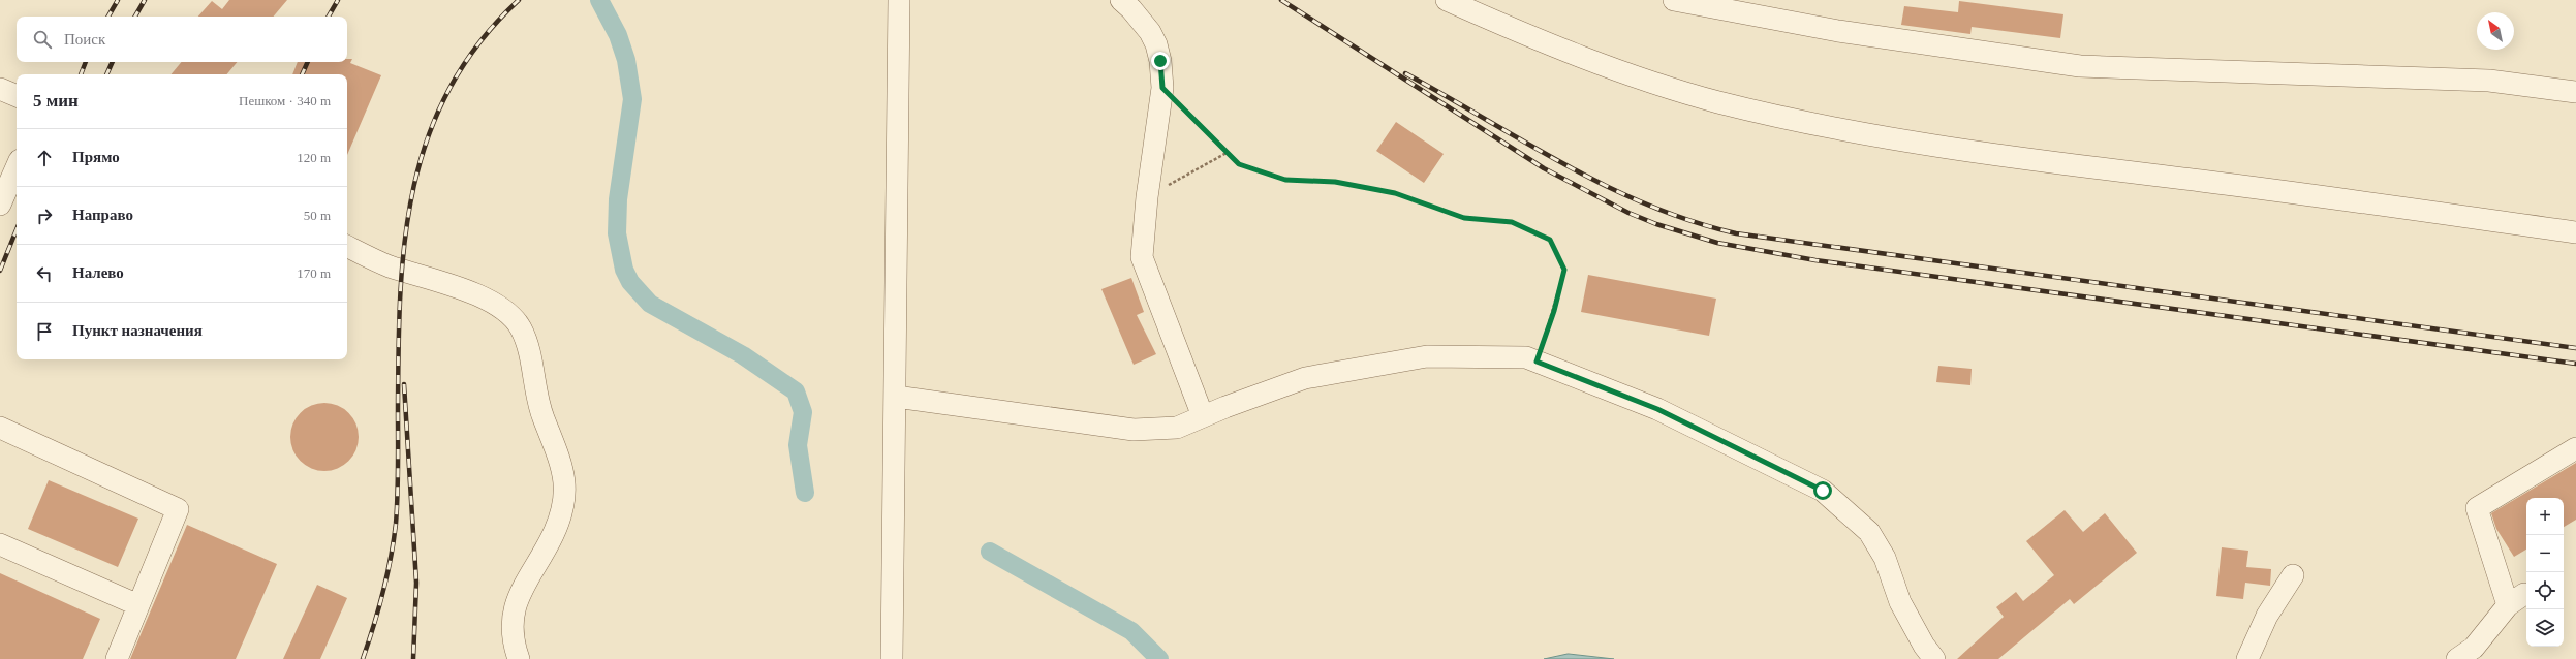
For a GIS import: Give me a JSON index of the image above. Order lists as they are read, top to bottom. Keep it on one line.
{"north":"top left","page":{"search":"Поиск","heading":["5 мин","Пешком · 340 m"],"list":[["Прямо","120 m"],["Направо","50 m"],["Налево","170 m"],"Пункт назначения"],"map_buttons":["+","−"]}}
